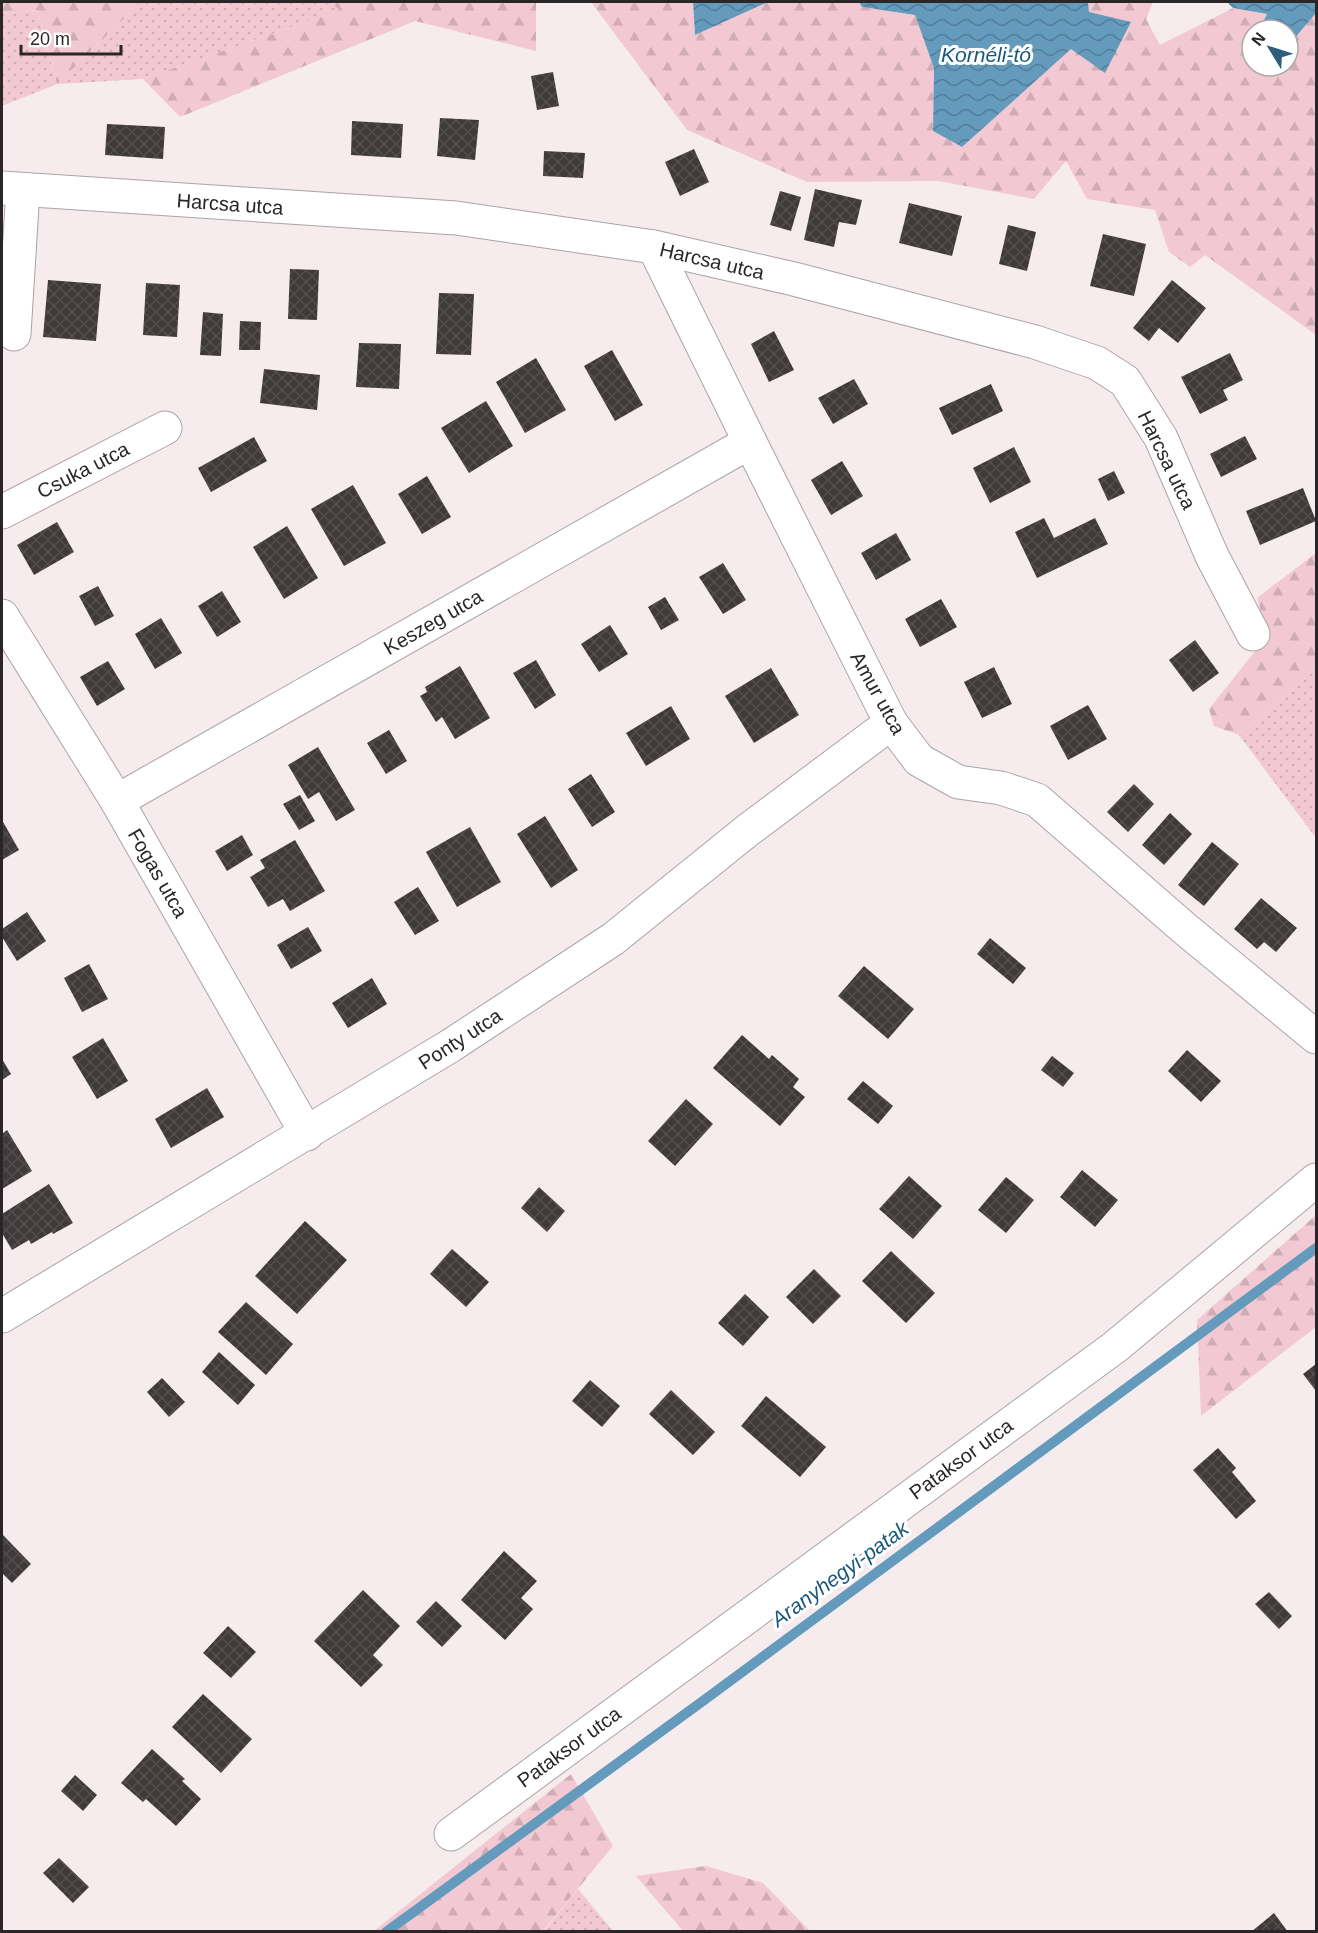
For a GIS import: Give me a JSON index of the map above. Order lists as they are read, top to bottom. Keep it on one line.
{"streets":{"street":["Harcsa utca","Csuka utca","Keszeg utca","Amur utca","Fogas utca","Ponty utca","Pataksor utca"]},"crossings":[["Harcsa utca","Amur utca"],["Keszeg utca","Amur utca"],["Keszeg utca","Fogas utca"],["Amur utca","Ponty utca"],["Fogas utca","Ponty utca"]],"water":["Kornéli-tó","Aranyhegyi-patak"],"scale_bar":"20 m","north":"top left"}
